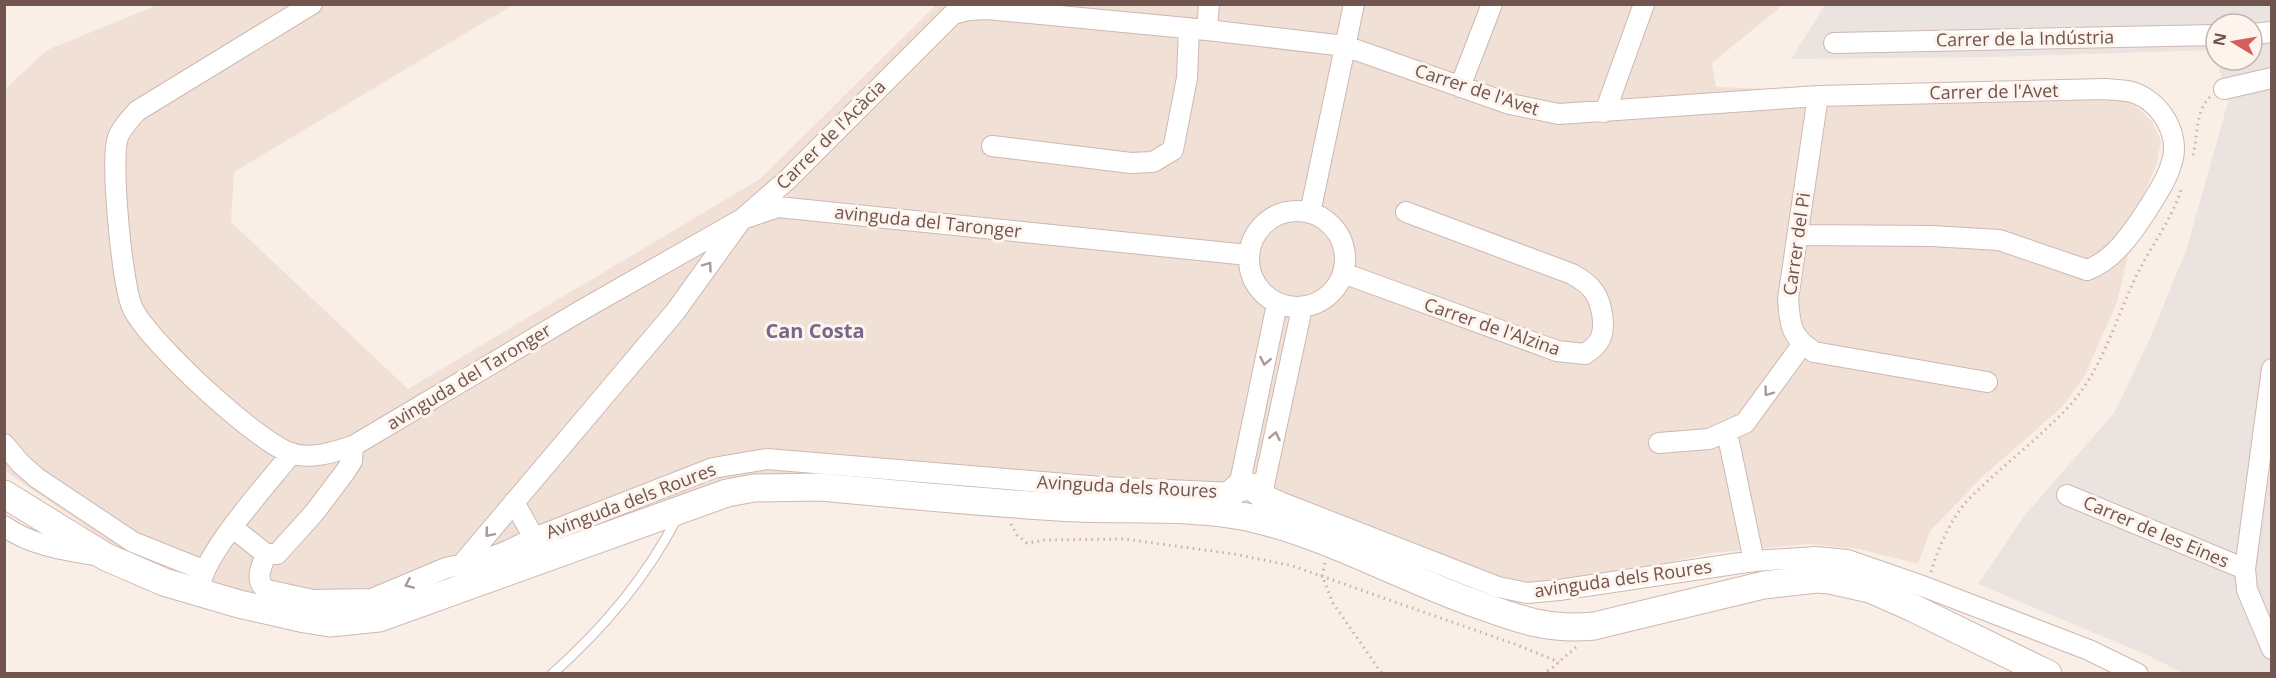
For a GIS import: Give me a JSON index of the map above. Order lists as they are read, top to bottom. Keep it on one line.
{"streets":{"street":["Carrer de la Indústria","Carrer de l'Avet","Carrer de l'Acàcia","avinguda del Taronger","Carrer del Pi","Carrer de l'Alzina","Avinguda dels Roures","Carrer de les Eines","avinguda dels Roures"]},"crossings":[["Carrer de l'Avet","Carrer de l'Acàcia"],["Carrer de l'Avet","Carrer del Pi"],["Carrer de l'Acàcia","avinguda del Taronger"],["Carrer de l'Acàcia","Avinguda dels Roures"],["avinguda del Taronger","Carrer de l'Alzina"],["Avinguda dels Roures","avinguda dels Roures"]],"districts":["Can Costa"],"north":"left"}
